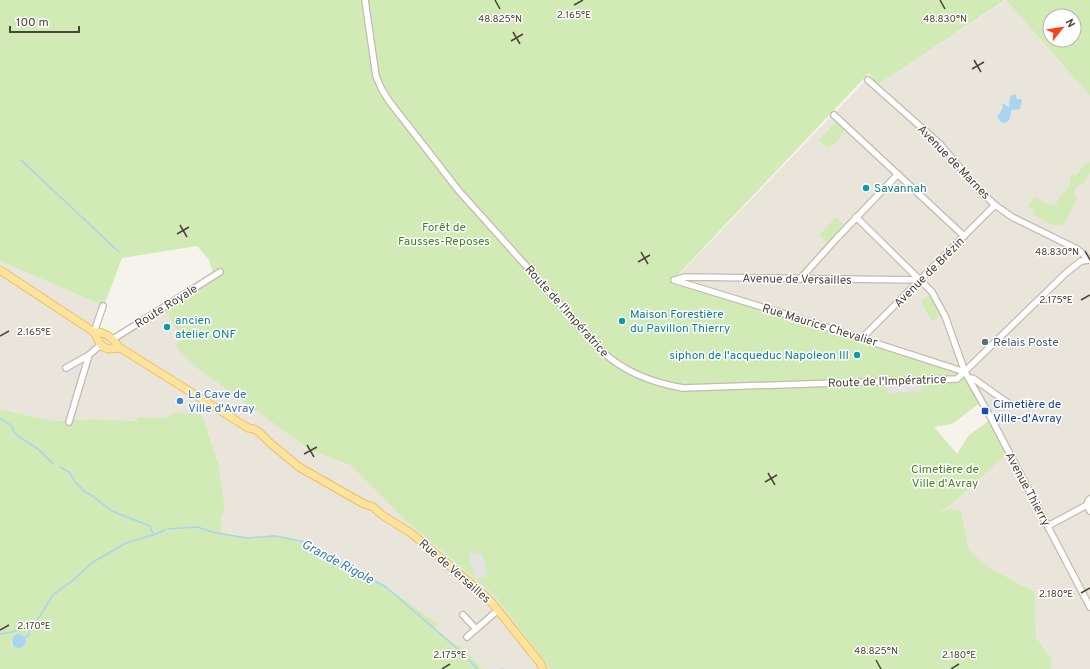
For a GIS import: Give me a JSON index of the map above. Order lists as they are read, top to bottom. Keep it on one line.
{"streets":{"main road":["Rue de Versailles"],"street":["Avenue de Marnes","Avenue de Brézin","Avenue de Versailles","Route Royale","Route de l'Impératrice","Rue Maurice Chevalier","Avenue Thierry"]},"crossings":[["Avenue de Marnes","Avenue de Brézin"],["Avenue de Brézin","Avenue de Versailles"],["Avenue de Brézin","Rue Maurice Chevalier"],["Avenue de Brézin","Avenue Thierry"],["Avenue de Versailles","Rue Maurice Chevalier"],["Avenue de Versailles","Avenue Thierry"],["Route de l'Impératrice","Rue Maurice Chevalier"],["Route de l'Impératrice","Avenue Thierry"],["Rue Maurice Chevalier","Avenue Thierry"]],"water":["Grande Rigole"],"parks":["Forêt de Fausses-Reposes","Cimetière de Ville d'Avray"],"places":{"other":["Savannah","Maison Forestière du Pavillon Thierry","ancien atelier ONF","Relais Poste","siphon de l'acqueduc Napoleon III","La Cave de Ville d'Avray"],"transit":["Cimetière de Ville-d'Avray"]},"scale_bar":"100 m","north":"top right","coordinates":["2.165°E","48.830°N","48.825°N","2.175°E","2.180°E","2.170°E"]}
